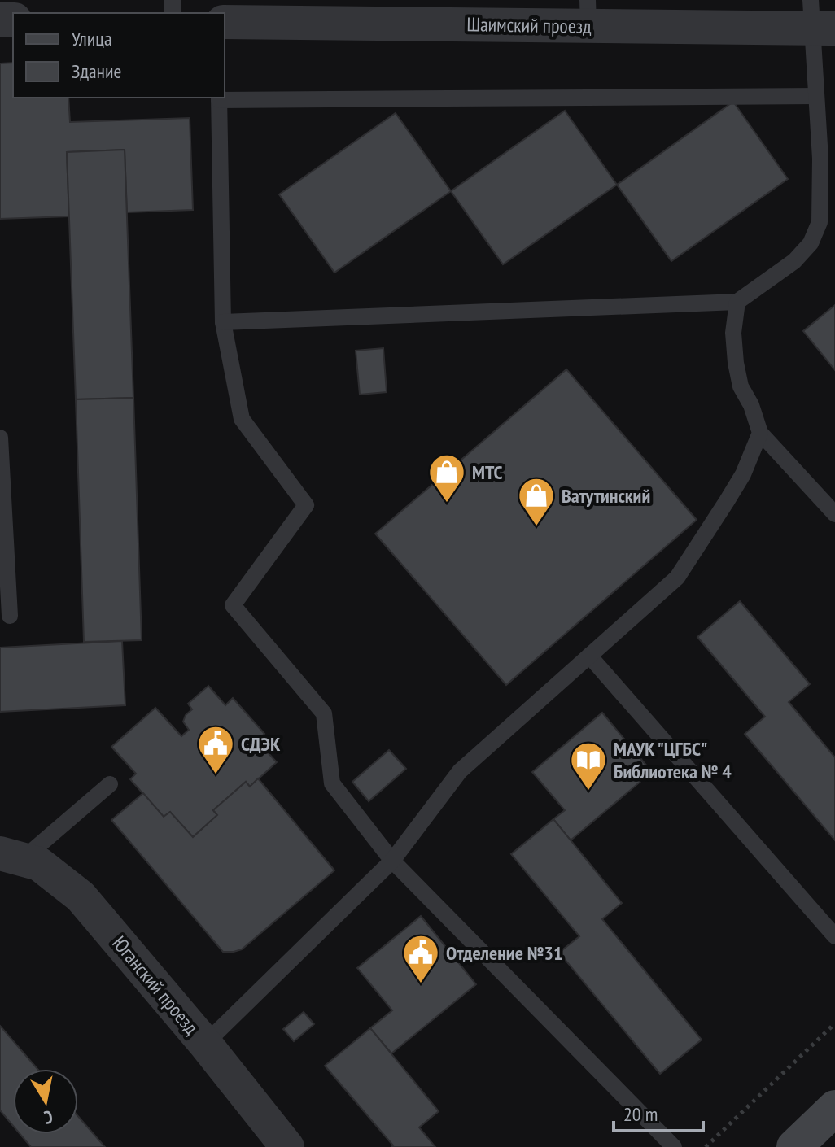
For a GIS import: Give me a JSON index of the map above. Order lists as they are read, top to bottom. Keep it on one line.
{"streets":{"street":["Шаимский проезд","Юганский проезд"]},"places":{"shop":["МТС","Ватутинский"],"public building":["СДЭК","Отделение №31"],"library":["МАУК \"ЦГБС\" Библиотека № 4"]},"legend":["Улица","Здание"],"scale_bar":"20 m","north":"bottom"}
